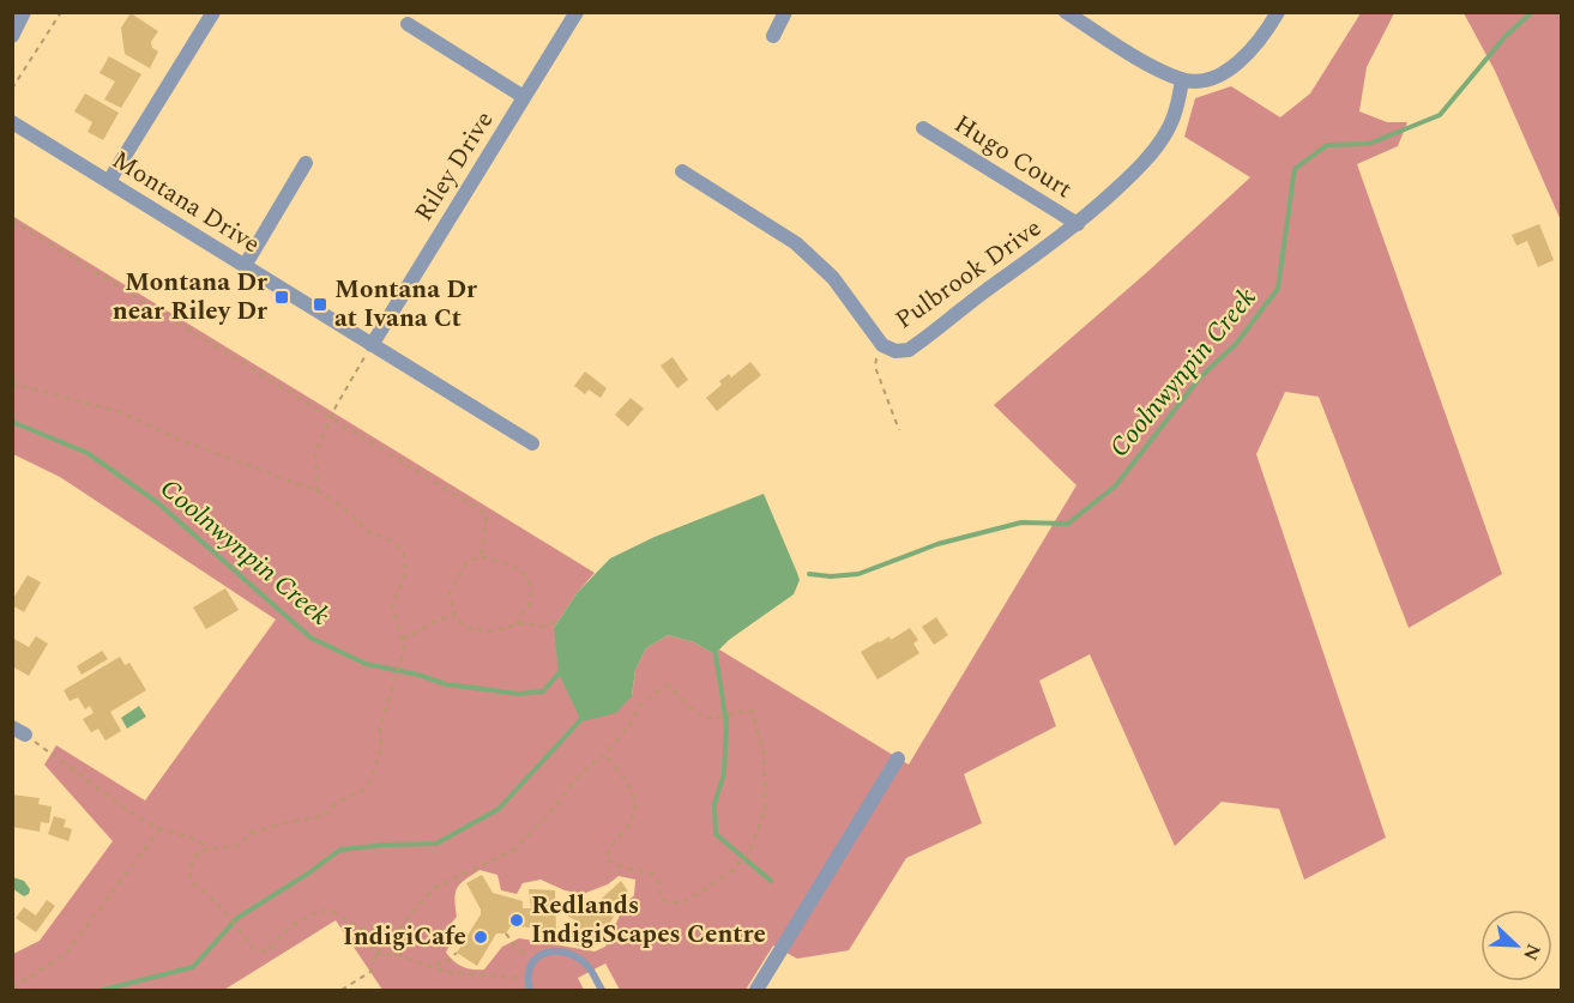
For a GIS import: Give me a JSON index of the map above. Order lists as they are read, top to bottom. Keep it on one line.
{"streets":{"street":["Hugo Court","Riley Drive","Montana Drive","Pulbrook Drive"]},"crossings":[["Hugo Court","Pulbrook Drive"],["Riley Drive","Montana Drive"]],"water":["Coolnwynpin Creek"],"places":{"transit":["Montana Dr near Riley Dr","Montana Dr at Ivana Ct"],"other":["Redlands IndigiScapes Centre","IndigiCafe"]},"north":"bottom right"}
